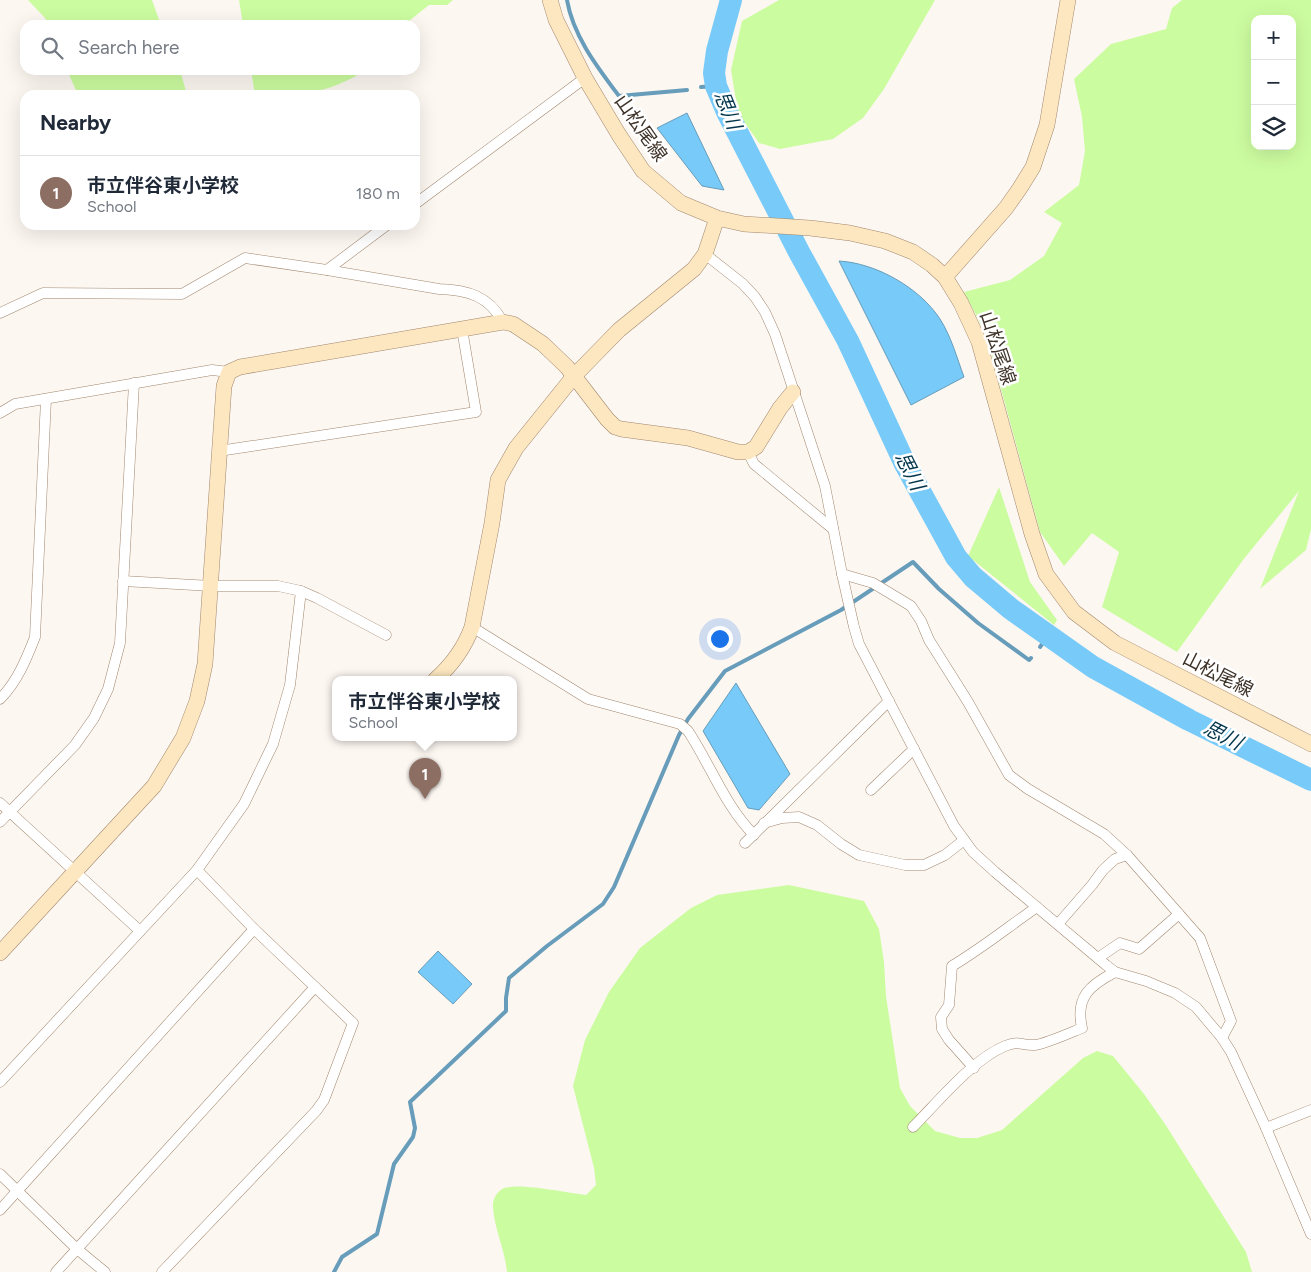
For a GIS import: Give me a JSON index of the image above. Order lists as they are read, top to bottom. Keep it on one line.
{"streets":{"street":["山松尾線"]},"water":["思川"],"page":{"map_buttons":["+","−"],"search":"Search here","heading":"Nearby","list":[{"mark":"1","name":"市立伴谷東小学校","note":"School","value":"180 m"}],"popup":["市立伴谷東小学校","School"],"pins":"1"}}
